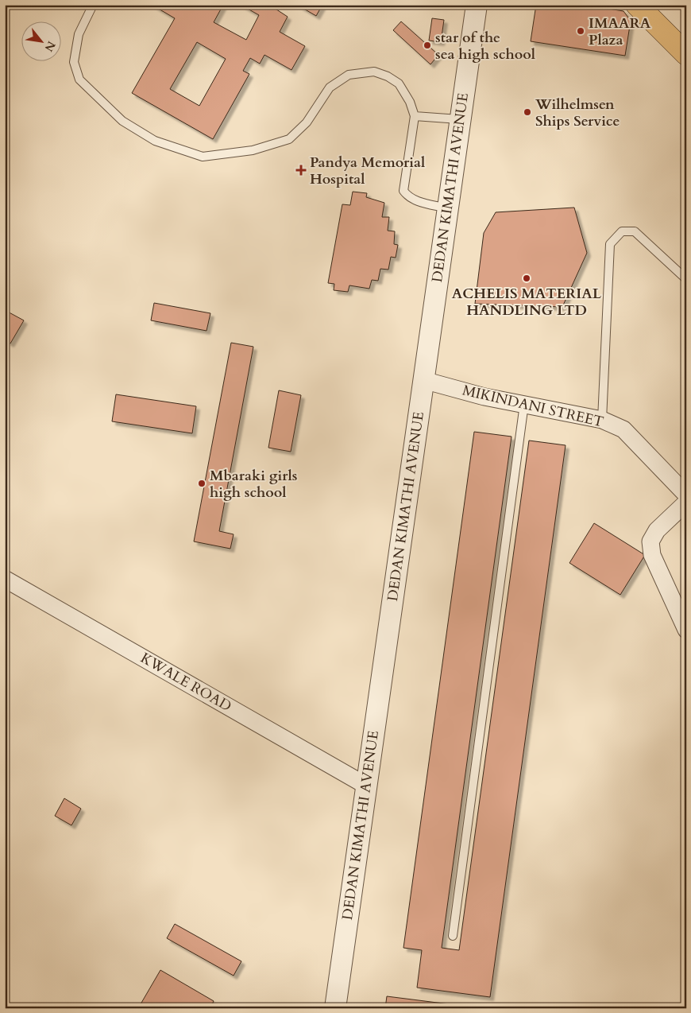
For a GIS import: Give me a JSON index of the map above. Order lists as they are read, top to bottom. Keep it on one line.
{"streets":{"street":["DEDAN KIMATHI AVENUE","MIKINDANI STREET","KWALE ROAD"]},"crossings":[["DEDAN KIMATHI AVENUE","MIKINDANI STREET"],["DEDAN KIMATHI AVENUE","KWALE ROAD"]],"places":{"other":["IMAARA Plaza","star of the sea high school","Wilhelmsen Ships Service","ACHELIS MATERIAL HANDLING LTD","Mbaraki girls high school"],"health":["Pandya Memorial Hospital"]},"north":"bottom right"}
